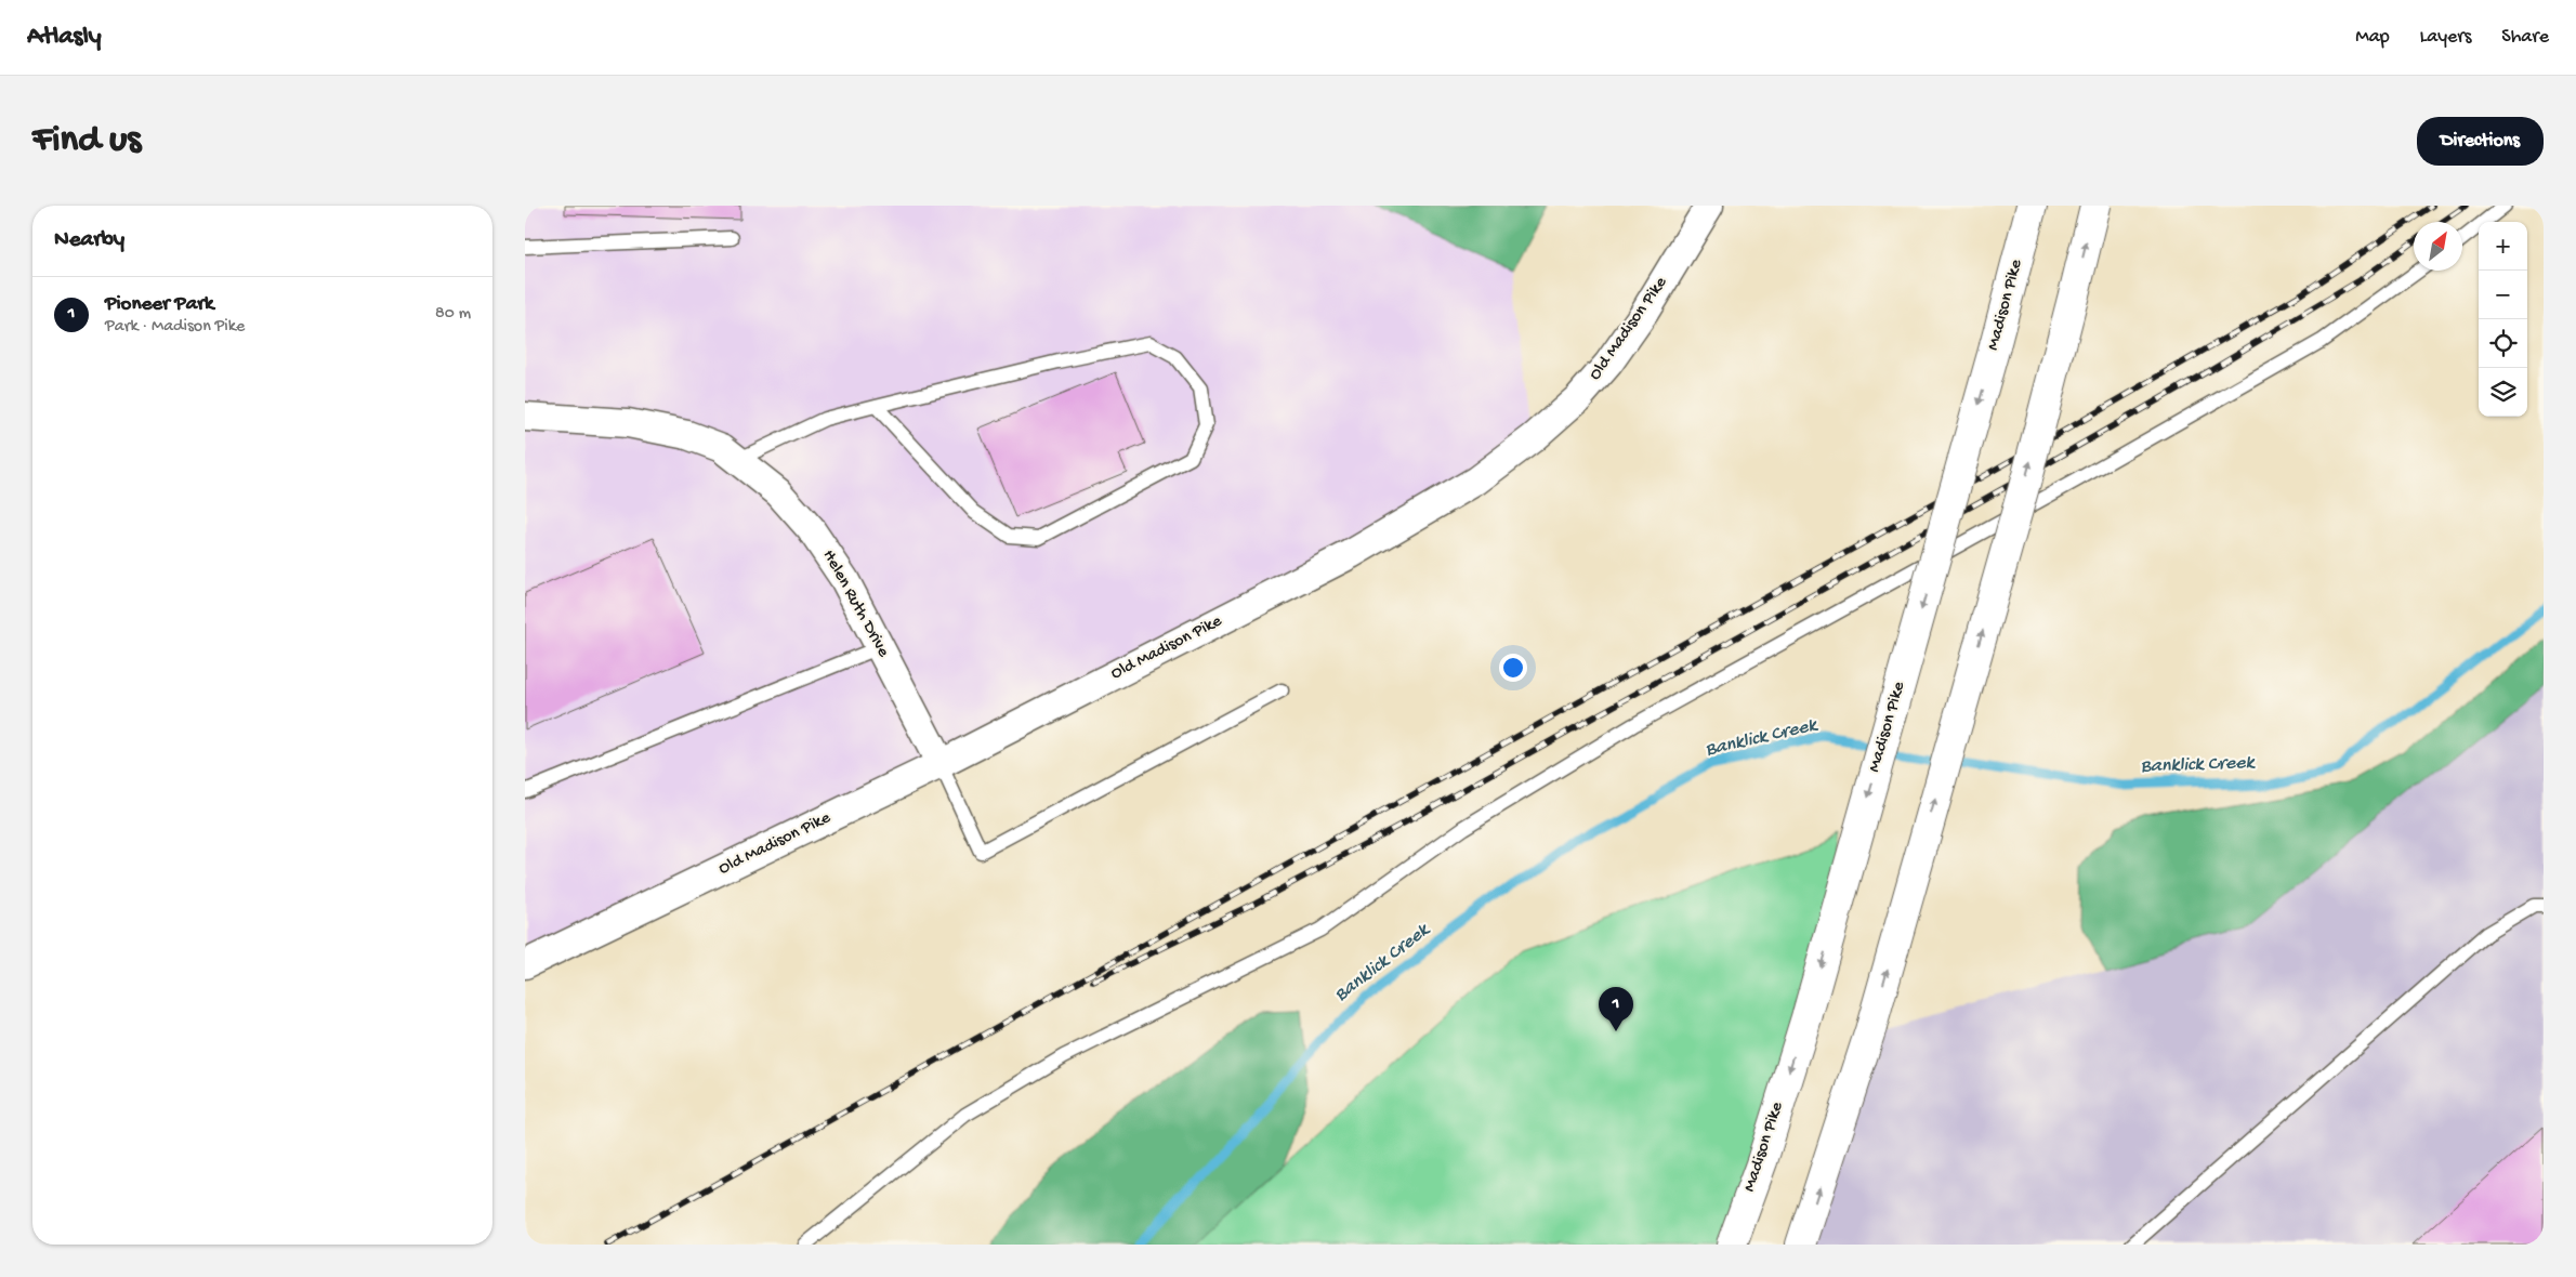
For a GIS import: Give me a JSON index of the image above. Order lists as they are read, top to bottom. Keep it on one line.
{"streets":{"main road":["Madison Pike"],"street":["Old Madison Pike","Helen Ruth Drive"]},"crossings":[["Old Madison Pike","Helen Ruth Drive"]],"water":["Banklick Creek"],"north":"top right","page":{"header":"Atlasly","nav":["Map","Layers","Share"],"buttons":"Directions","title":"Find us","heading":"Nearby","map_buttons":["+","−"],"list":[{"mark":"1","name":"Pioneer Park","note":"Park · Madison Pike","value":"80 m"}],"pins":"1"}}
